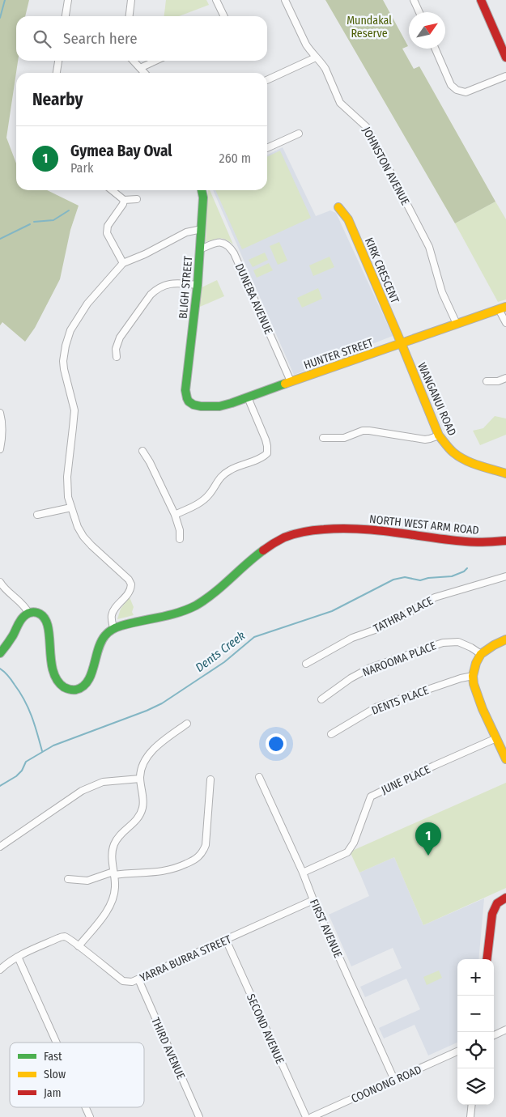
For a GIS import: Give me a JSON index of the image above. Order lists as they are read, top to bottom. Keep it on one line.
{"streets":{"street":["JOHNSTON AVENUE","KIRK CRESCENT","BLIGH STREET","DUNEBA AVENUE","HUNTER STREET","WANGANUI ROAD","NORTH WEST ARM ROAD","TATHRA PLACE","NAROOMA PLACE","DENTS PLACE","JUNE PLACE","FIRST AVENUE","YARRA BURRA STREET","SECOND AVENUE","THIRD AVENUE","COONONG ROAD"]},"crossings":[["JOHNSTON AVENUE","HUNTER STREET"],["KIRK CRESCENT","HUNTER STREET"],["KIRK CRESCENT","WANGANUI ROAD"],["BLIGH STREET","DUNEBA AVENUE"],["BLIGH STREET","HUNTER STREET"],["DUNEBA AVENUE","HUNTER STREET"],["HUNTER STREET","WANGANUI ROAD"],["JUNE PLACE","FIRST AVENUE"],["FIRST AVENUE","YARRA BURRA STREET"],["FIRST AVENUE","COONONG ROAD"],["YARRA BURRA STREET","SECOND AVENUE"],["YARRA BURRA STREET","THIRD AVENUE"]],"water":["Dents Creek"],"parks":["Mundakal Reserve"],"legend":["Fast","Slow","Jam"],"north":"top right","page":{"search":"Search here","heading":"Nearby","list":[{"mark":"1","name":"Gymea Bay Oval","note":"Park","value":"260 m"}],"pins":"1","map_buttons":["+","−"]}}
